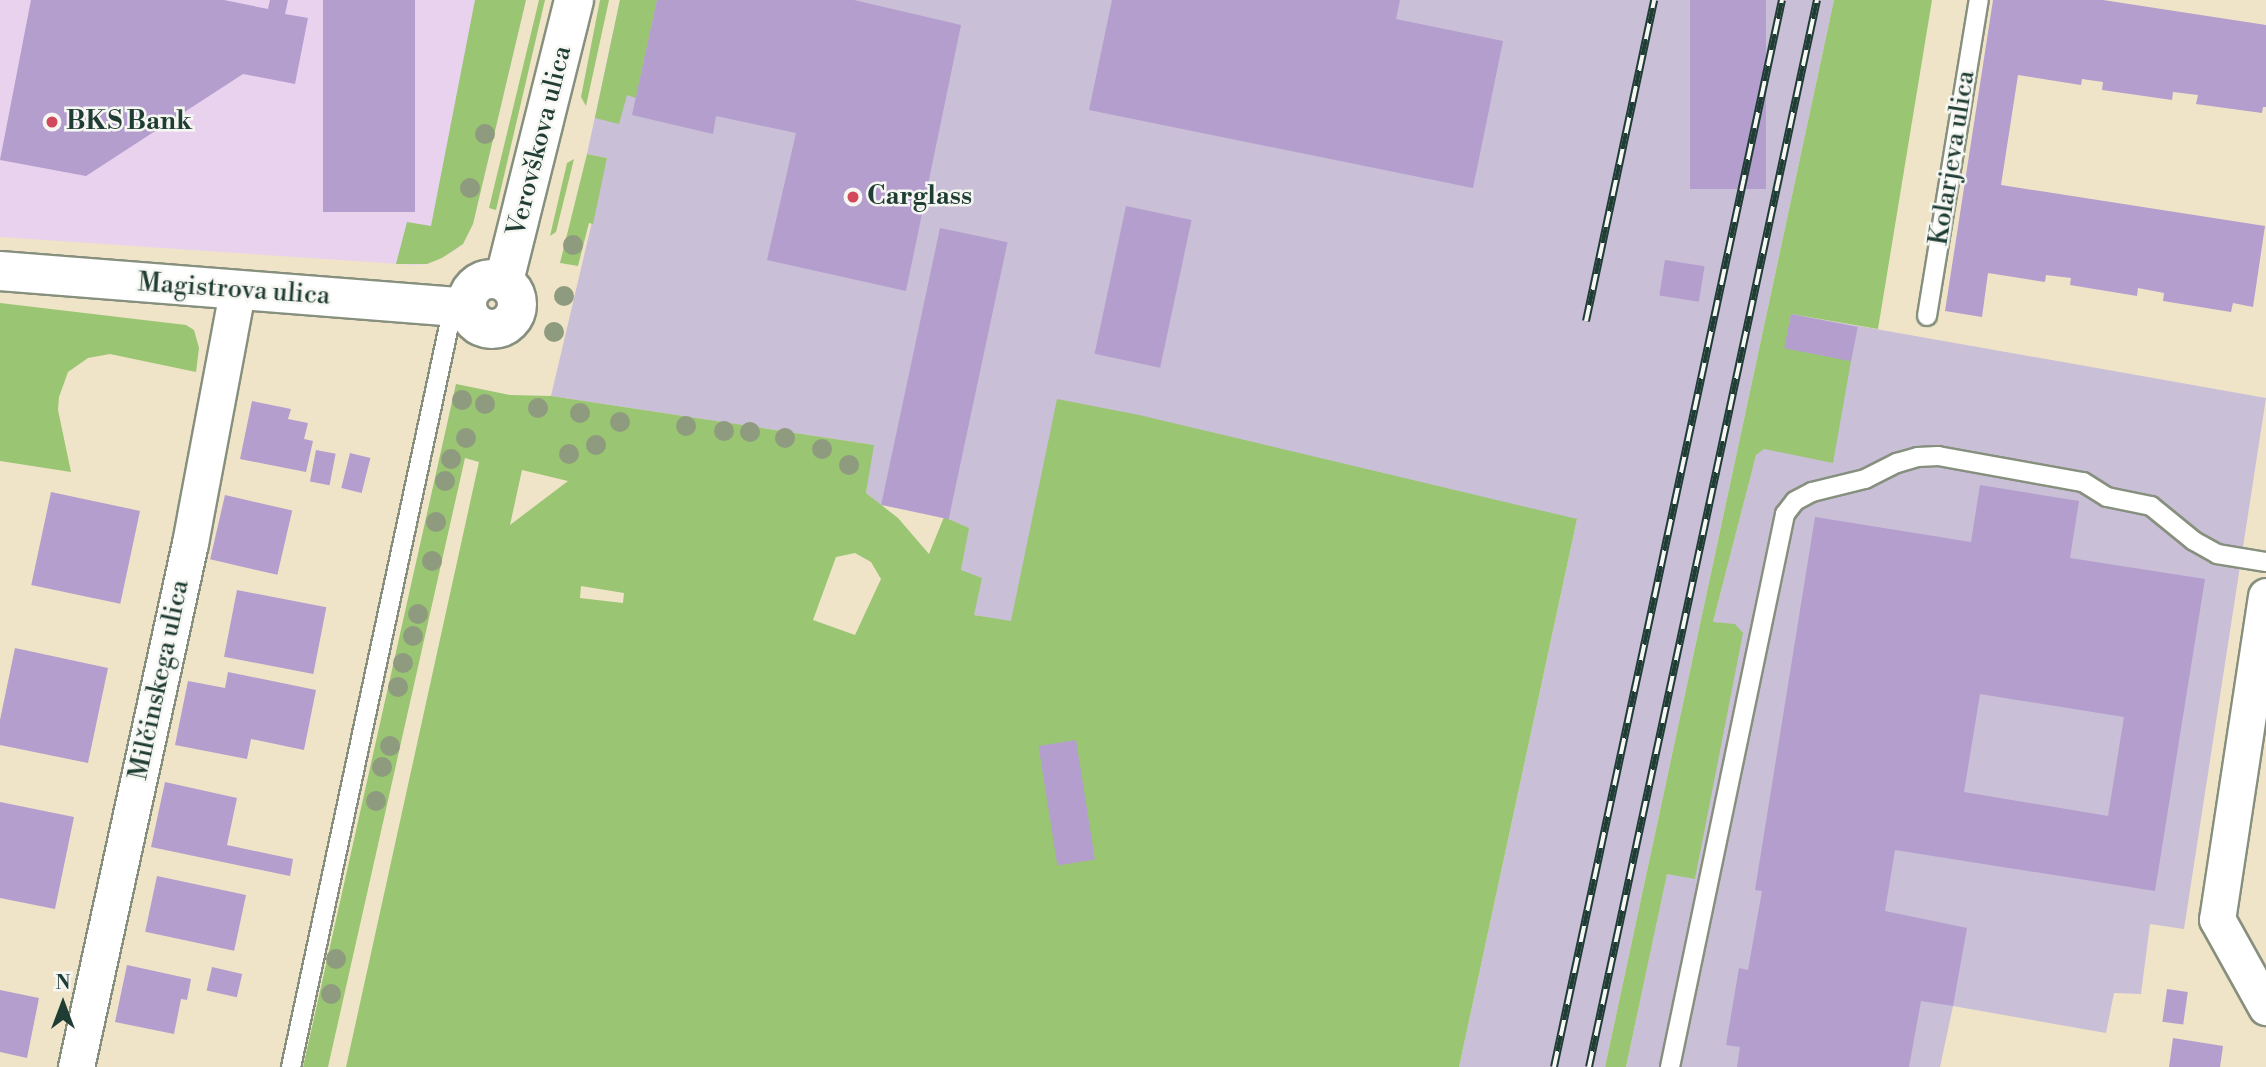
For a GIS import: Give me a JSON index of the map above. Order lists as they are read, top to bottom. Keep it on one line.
{"streets":{"street":["Verovškova ulica","Magistrova ulica","Milčinskega ulica"],"lane":["Kolarjeva ulica"]},"crossings":[["Verovškova ulica","Magistrova ulica"],["Magistrova ulica","Milčinskega ulica"]],"places":["BKS Bank","Carglass"],"north":"top"}
